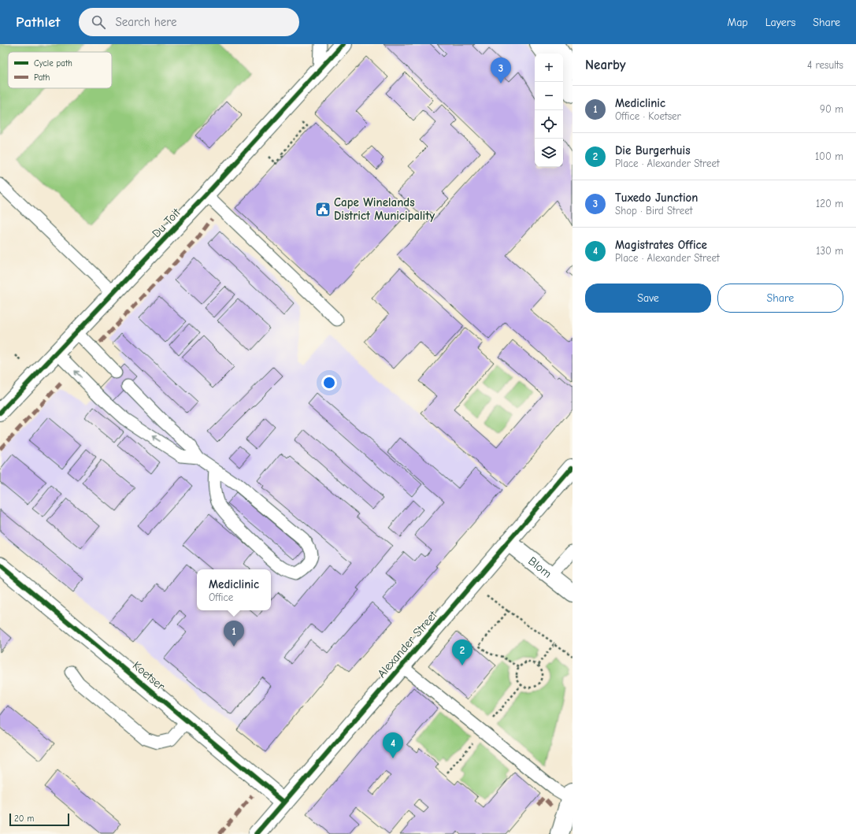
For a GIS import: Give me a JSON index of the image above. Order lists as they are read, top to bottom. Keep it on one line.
{"streets":{"street":["Du Toit","Blom","Alexander Street","Koetser"]},"crossings":[["Blom","Alexander Street"],["Alexander Street","Koetser"]],"places":{"public building":["Cape Winelands District Municipality"]},"legend":["Cycle path","Path"],"scale_bar":"20 m","page":{"header":"Pathlet","search":"Search here","nav":["Map","Layers","Share"],"heading":["Nearby","4 results"],"map_buttons":["+","−"],"pins":["3","1","2","4"],"list":[{"mark":"1","name":"Mediclinic","note":"Office · Koetser","value":"90 m"},{"mark":"2","name":"Die Burgerhuis","note":"Place · Alexander Street","value":"100 m"},{"mark":"3","name":"Tuxedo Junction","note":"Shop · Bird Street","value":"120 m"},{"mark":"4","name":"Magistrates Office","note":"Place · Alexander Street","value":"130 m"}],"buttons":["Save","Share"],"popup":["Mediclinic","Office"],"scale":"20 m"}}
